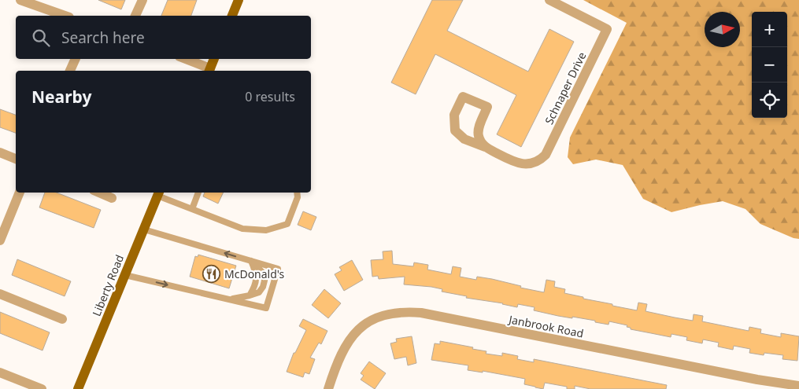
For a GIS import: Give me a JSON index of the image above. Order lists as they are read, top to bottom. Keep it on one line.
{"streets":{"main road":["Liberty Road"],"street":["Schnaper Drive","Janbrook Road"]},"places":{"restaurant":["McDonald's"]},"north":"right","page":{"map_buttons":["+","−"],"search":"Search here","heading":["Nearby","0 results"]}}
